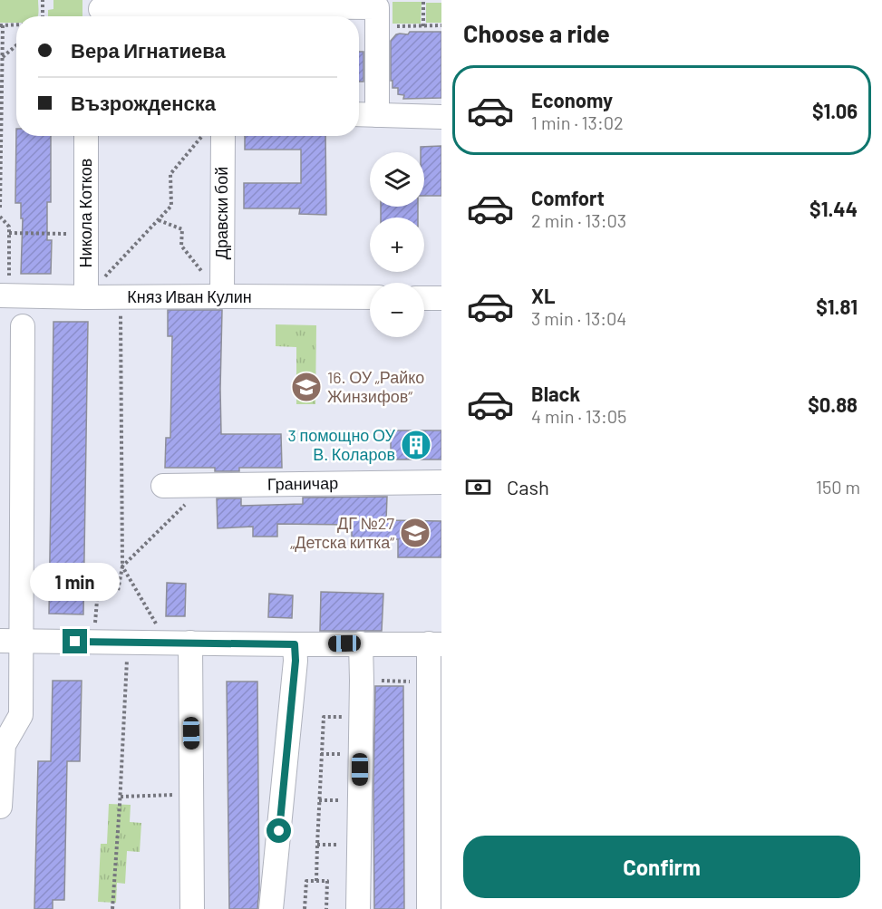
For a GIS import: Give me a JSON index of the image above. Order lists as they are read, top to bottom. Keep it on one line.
{"streets":{"street":["Никола Котков","Дравски бой","Княз Иван Кулин","Граничар"]},"crossings":[["Никола Котков","Княз Иван Кулин"],["Дравски бой","Княз Иван Кулин"]],"places":{"school or university":["16. ОУ „Райко Жинзифов“","ДГ №27 „Детска китка“"],"building":["3 помощно ОУ В. Коларов"]},"page":{"heading":"Choose a ride","banner":["Вера Игнатиева","Възрожденска"],"list":[{"name":"Economy","note":"1 min · 13:02","value":"$1.06"},{"name":"Comfort","note":"2 min · 13:03","value":"$1.44"},{"name":"XL","note":"3 min · 13:04","value":"$1.81"},{"name":"Black","note":"4 min · 13:05","value":"$0.88"}],"map_buttons":["+","−"],"pay":["Cash","150 m"],"bubble":"1 min","buttons":"Confirm"}}
